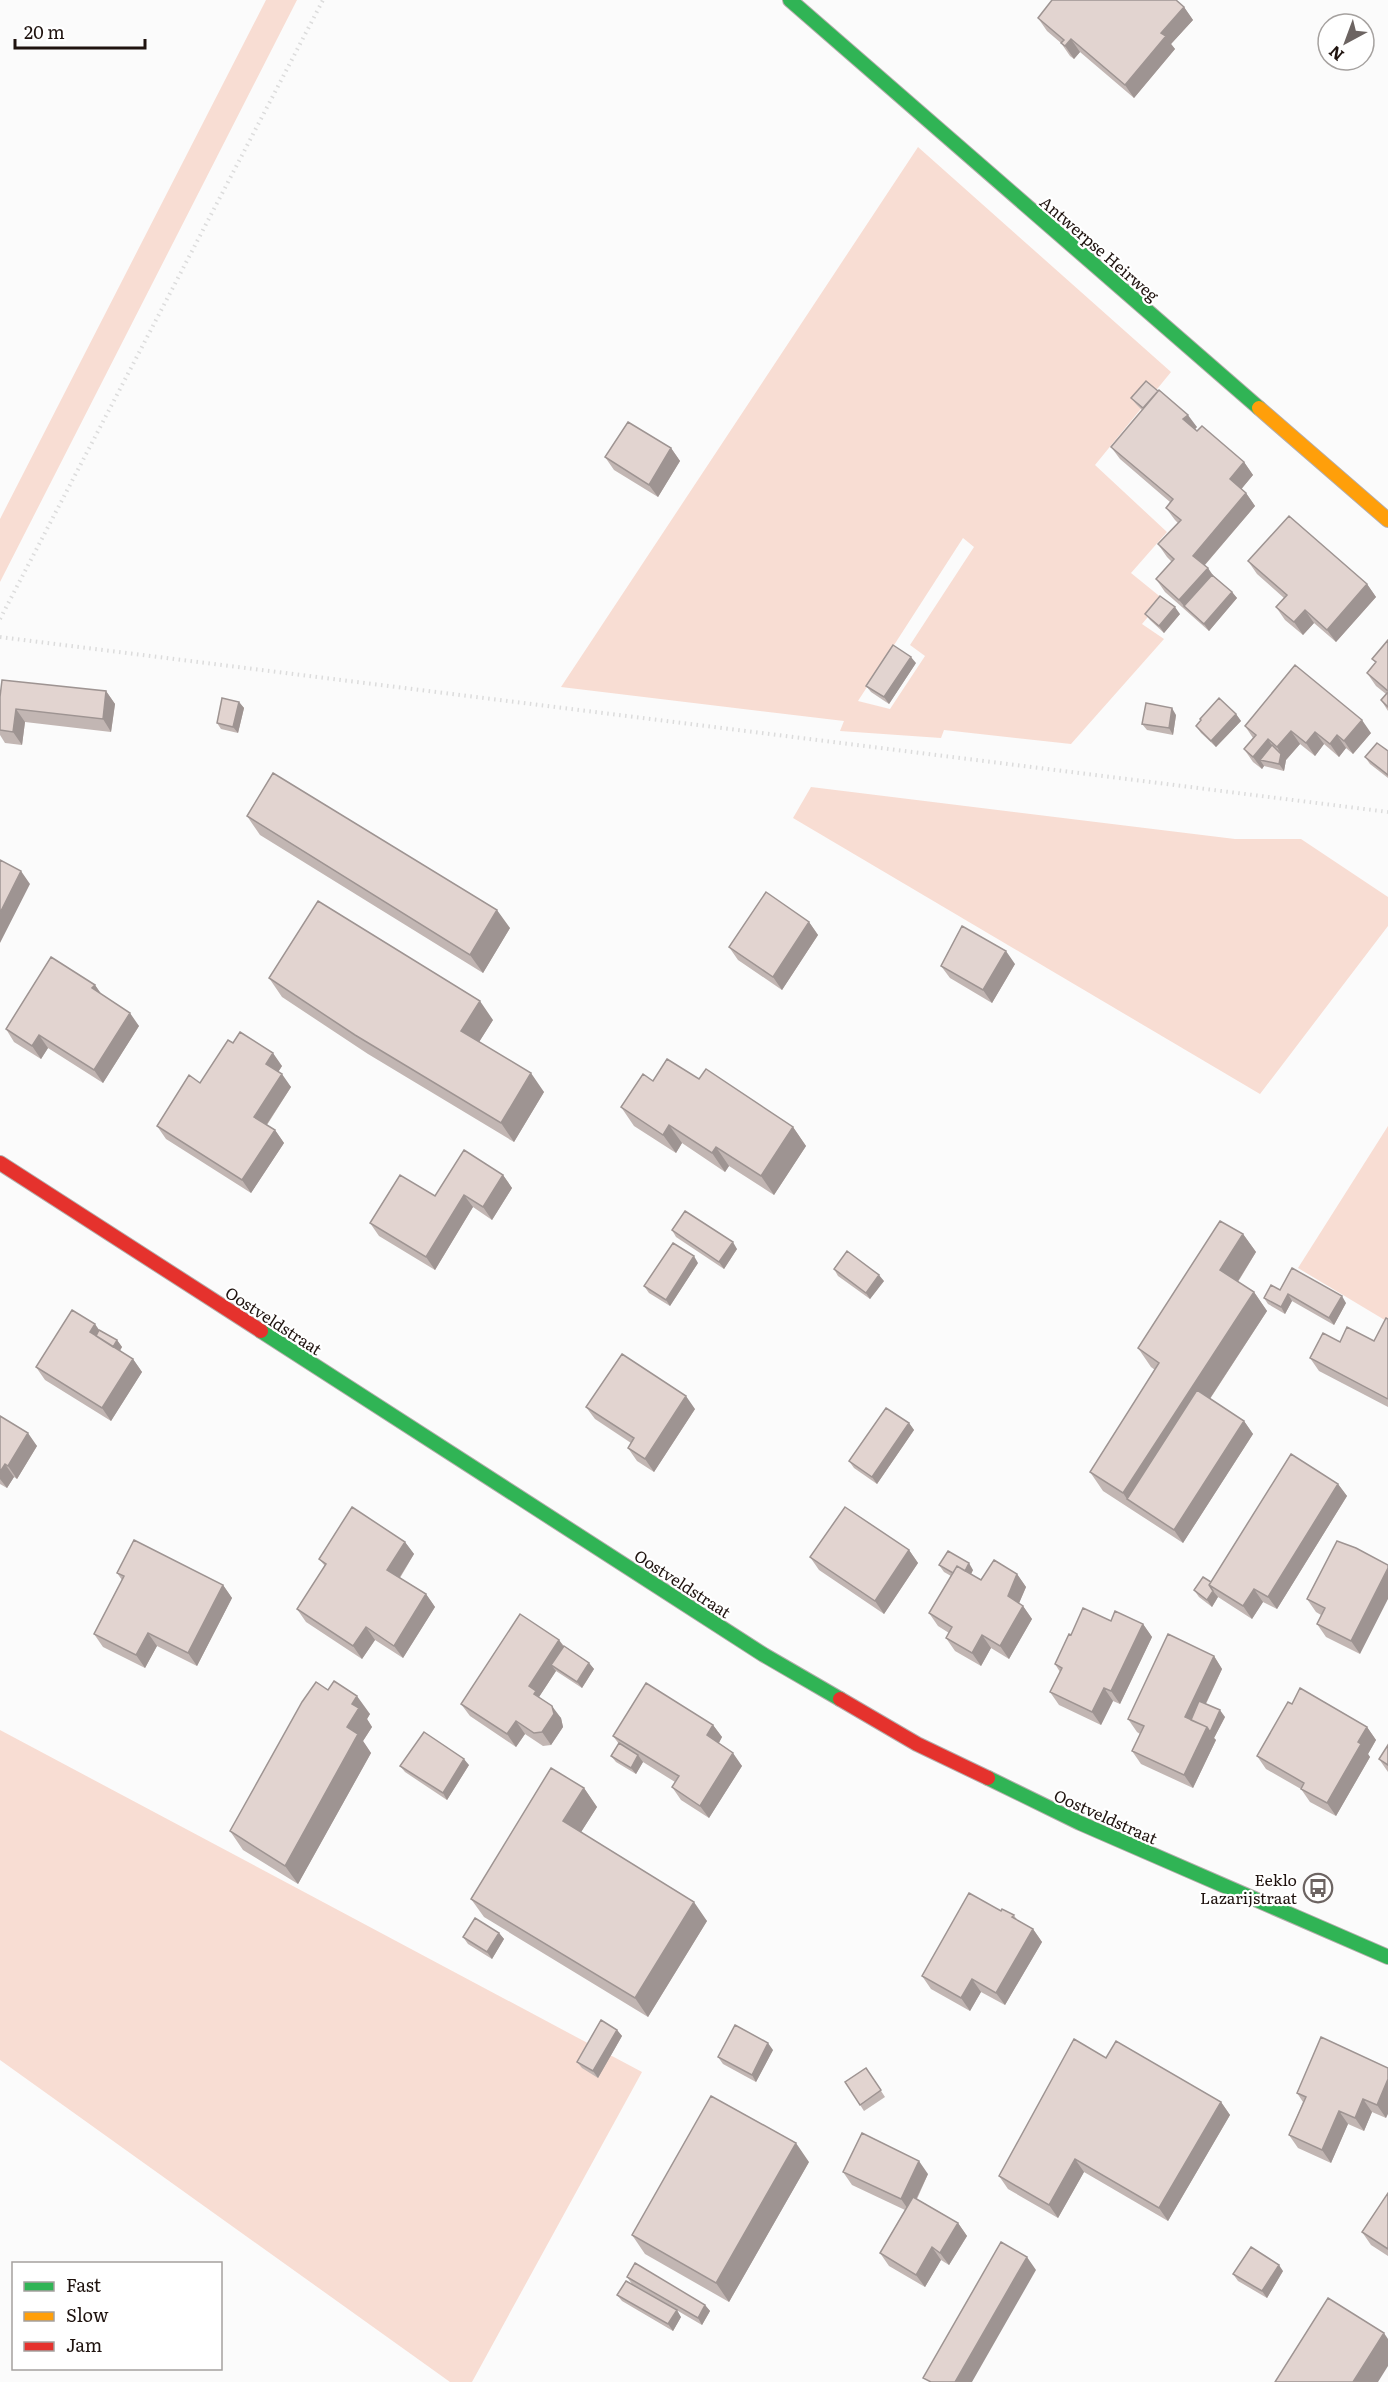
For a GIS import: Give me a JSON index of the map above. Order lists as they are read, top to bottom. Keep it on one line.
{"streets":{"street":["Antwerpse Heirweg","Oostveldstraat"]},"places":{"bus stop":["Eeklo Lazarijstraat"]},"legend":["Fast","Slow","Jam"],"scale_bar":"20 m","north":"bottom left"}
